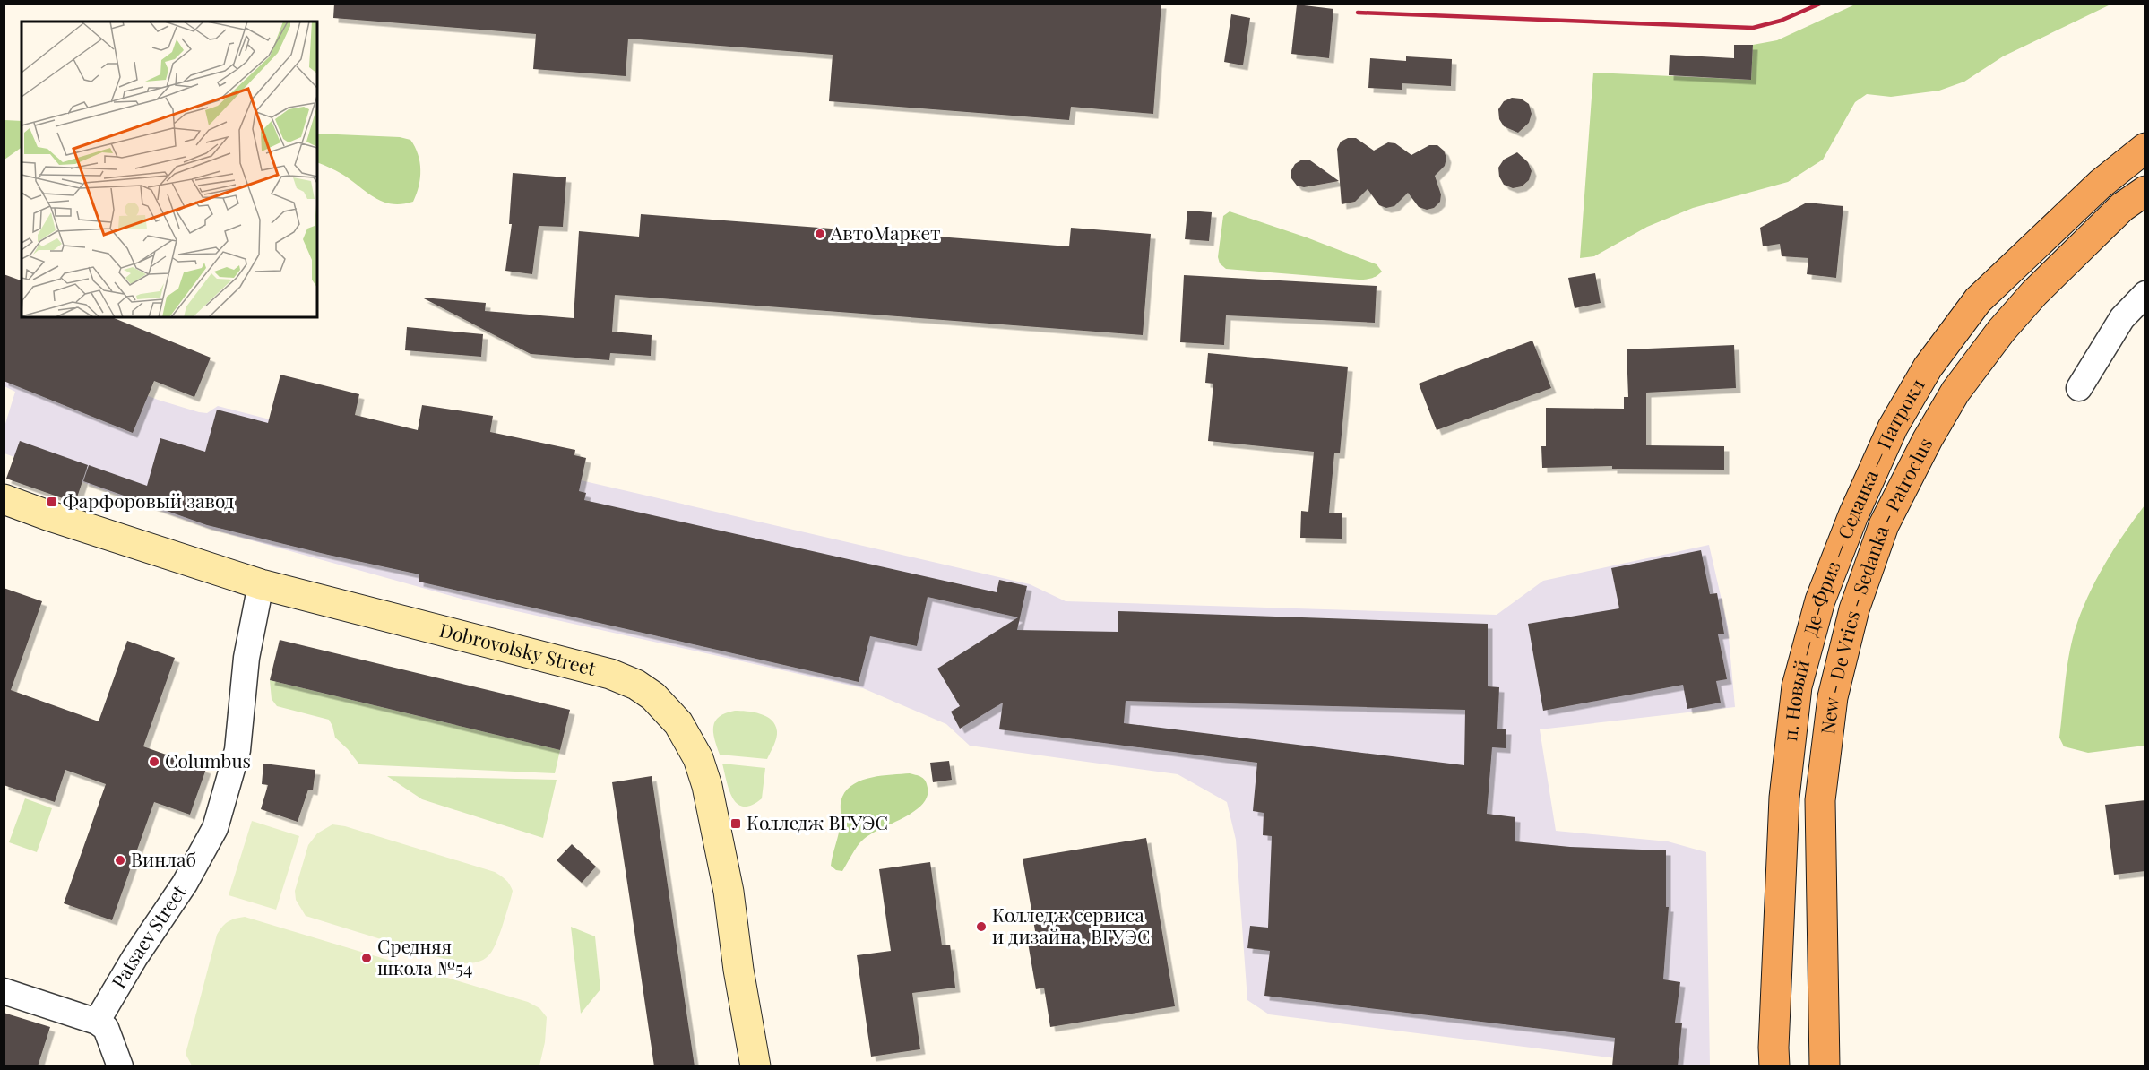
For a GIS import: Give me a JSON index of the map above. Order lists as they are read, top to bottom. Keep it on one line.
{"streets":{"highway":["п. Новый — Де-Фриз — Седанка — Патрокл","New - De Vries - Sedanka - Patroclus"],"main road":["Dobrovolsky Street"],"street":["Patsaev Street"]},"crossings":[["Dobrovolsky Street","Patsaev Street"]],"places":{"other":["АвтоМаркет","Columbus","Винлаб","Колледж сервиса и дизайна, ВГУЭС","Средняя школа №54"],"transit":["Фарфоровый завод","Колледж ВГУЭС"]}}
